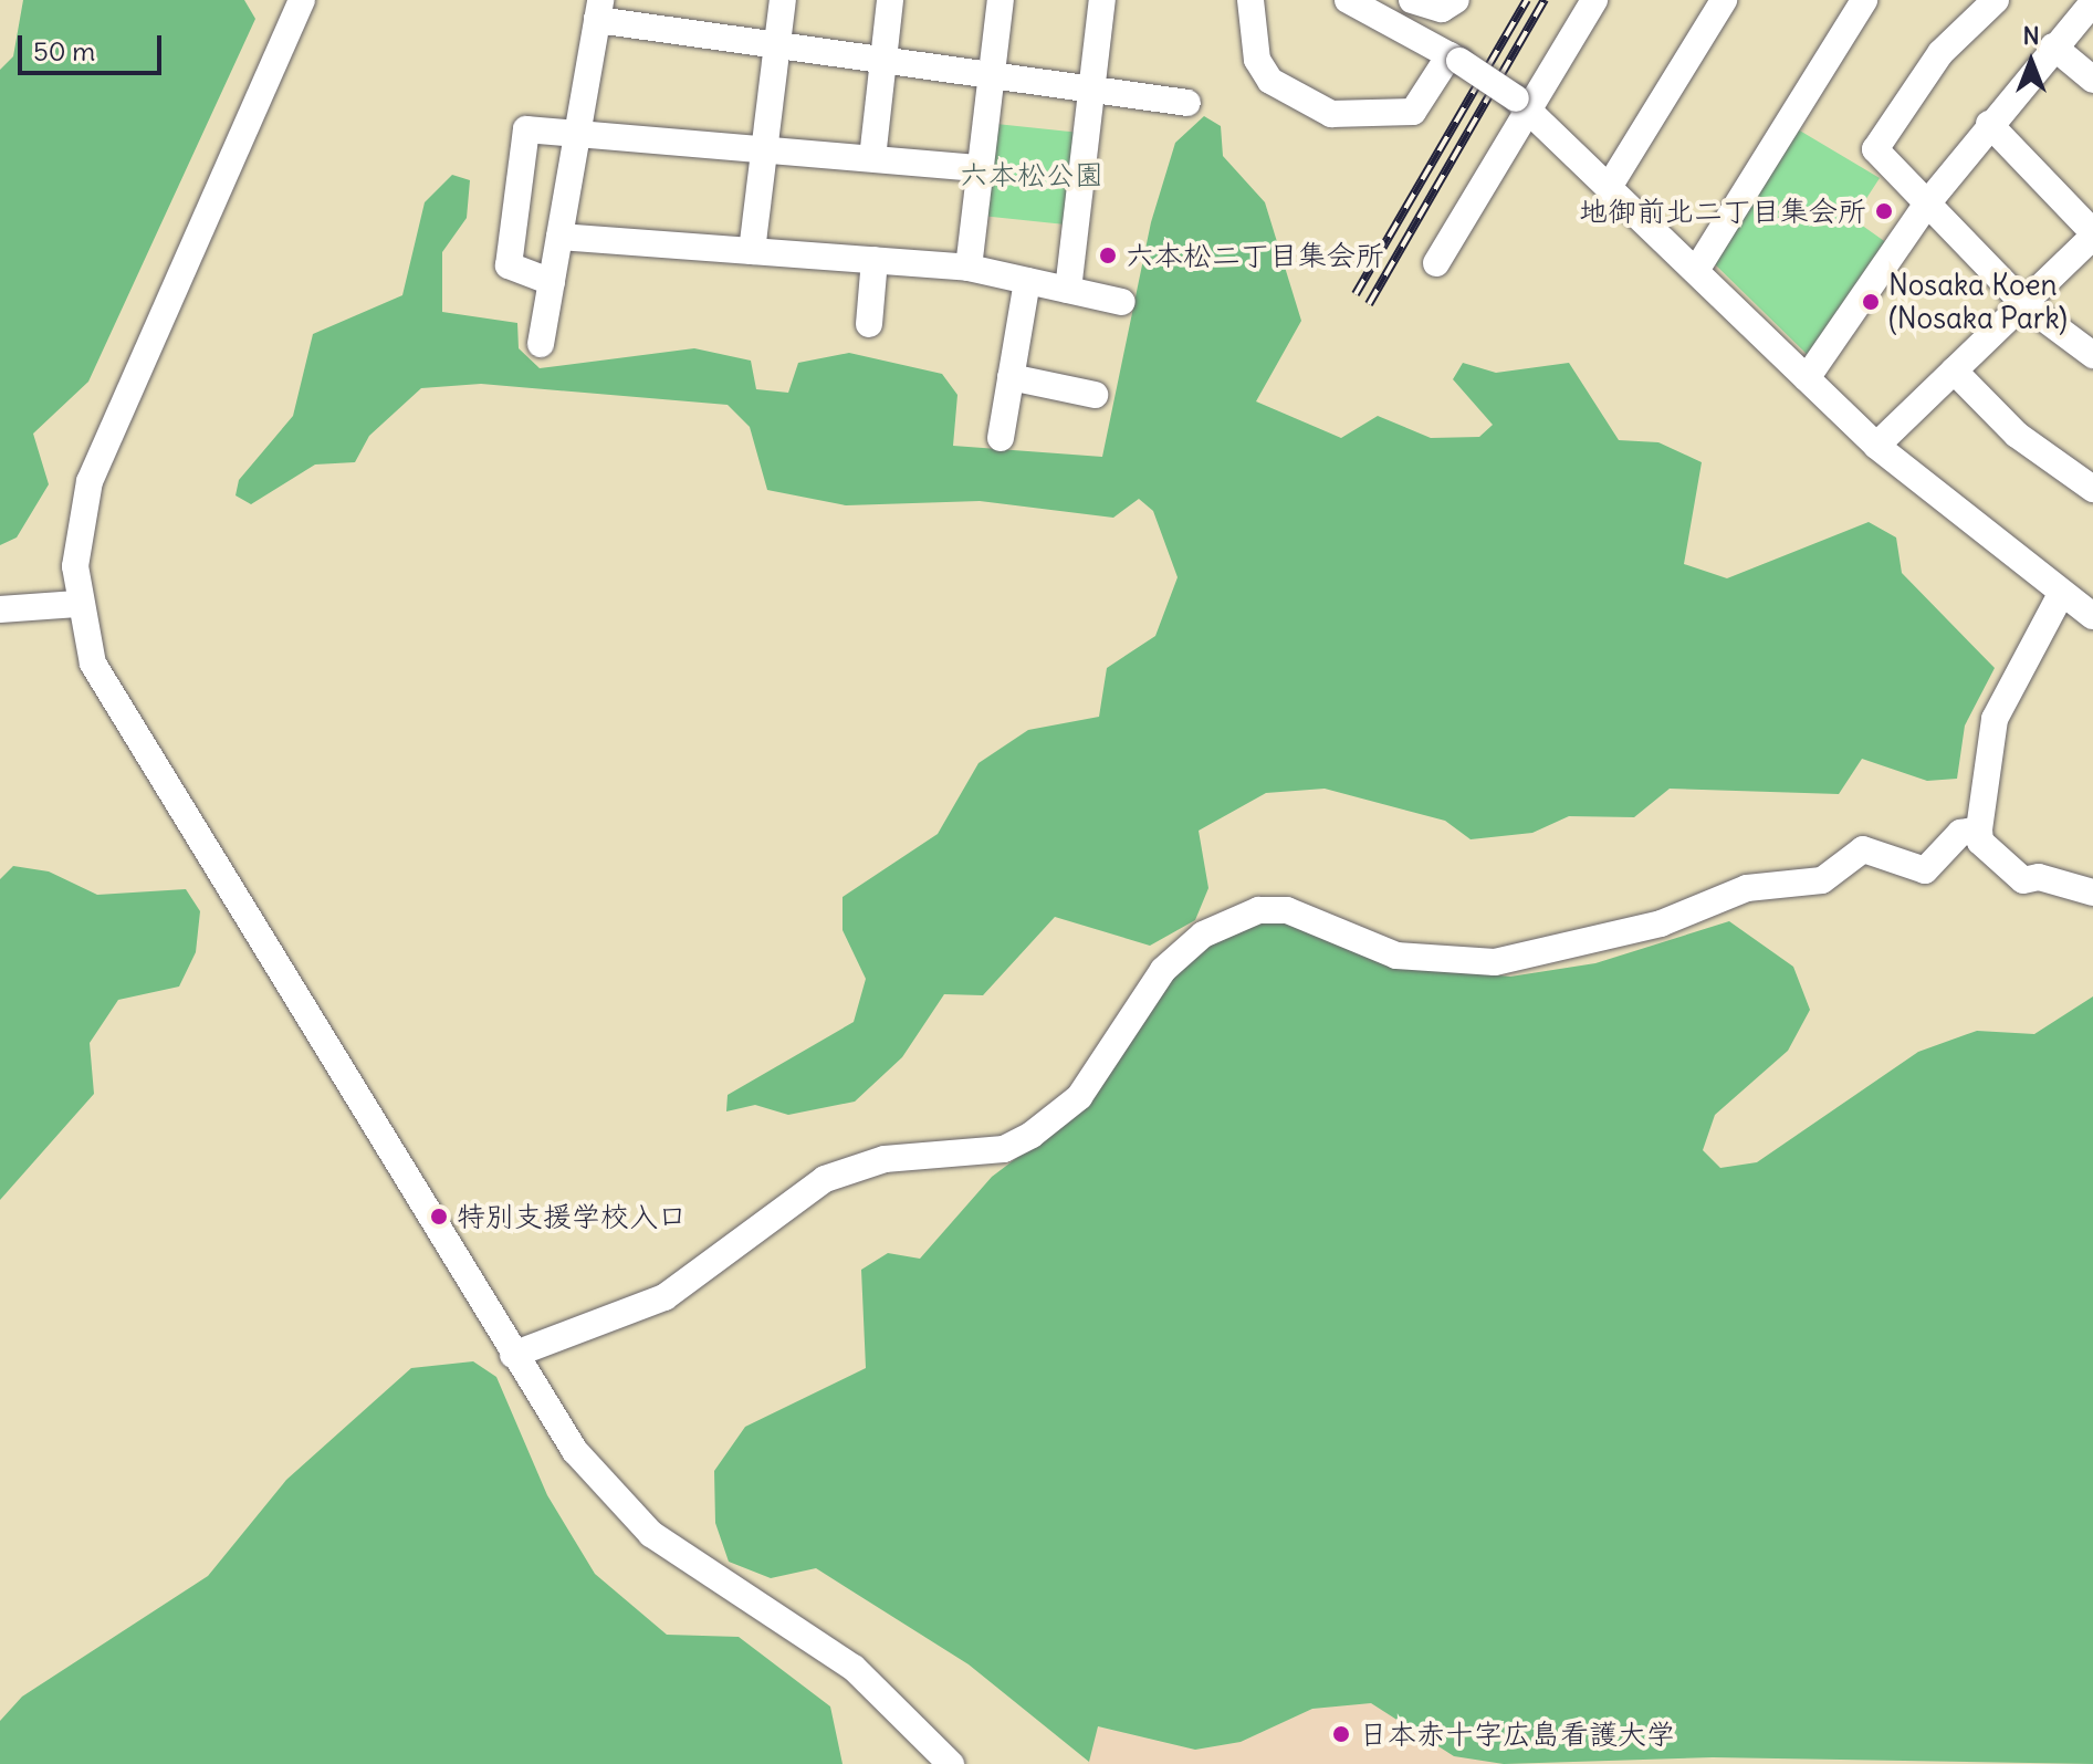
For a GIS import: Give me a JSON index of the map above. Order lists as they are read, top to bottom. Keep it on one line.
{"parks":["六本松公園"],"places":["地御前北二丁目集会所","六本松二丁目集会所","Nosaka Koen (Nosaka Park)","特別支援学校入口","日本赤十字広島看護大学"],"scale_bar":"50 m","north":"top"}
